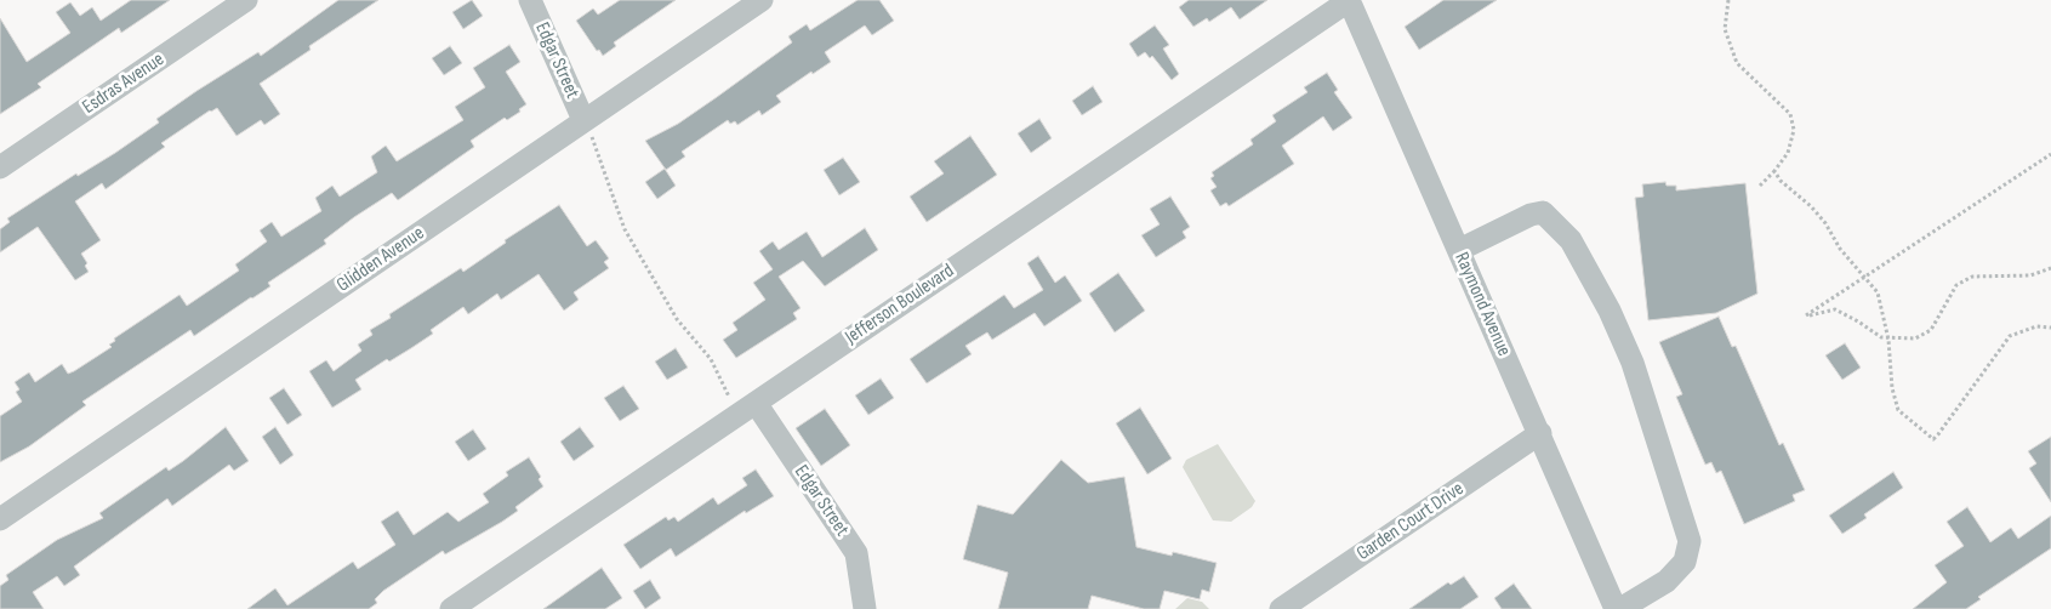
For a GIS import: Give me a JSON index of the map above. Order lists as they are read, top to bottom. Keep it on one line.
{"streets":{"street":["Edgar Street","Esdras Avenue","Glidden Avenue","Jefferson Boulevard","Raymond Avenue","Garden Court Drive"]},"crossings":[["Edgar Street","Glidden Avenue"],["Edgar Street","Jefferson Boulevard"],["Jefferson Boulevard","Raymond Avenue"],["Raymond Avenue","Garden Court Drive"]]}
